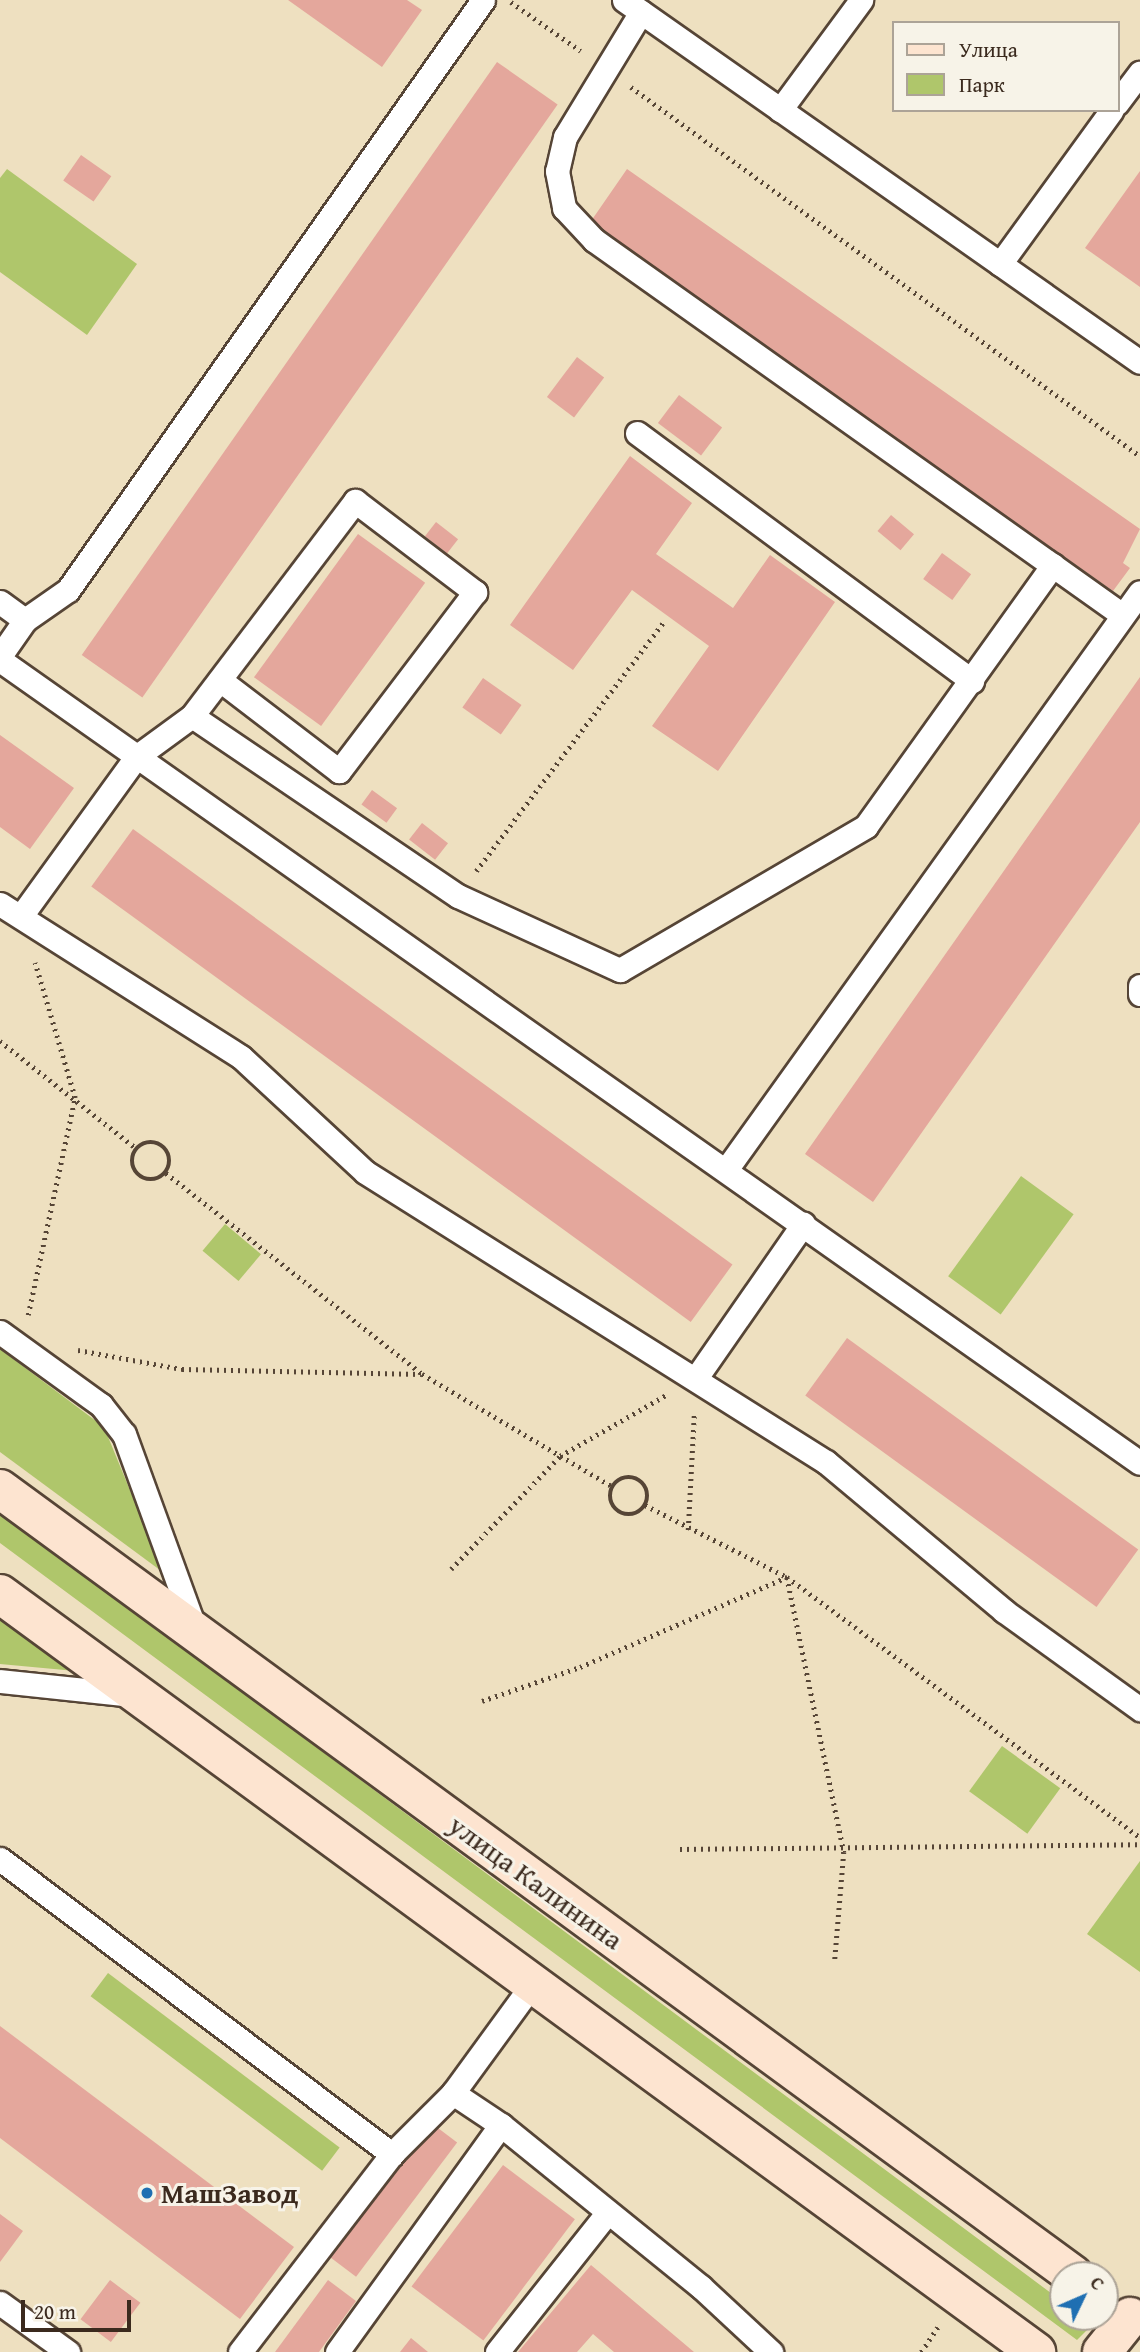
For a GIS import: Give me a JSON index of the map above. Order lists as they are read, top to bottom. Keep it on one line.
{"streets":{"main road":["улица Калинина"]},"places":["МашЗавод"],"legend":["Улица","Парк"],"scale_bar":"20 m","north":"top right"}
